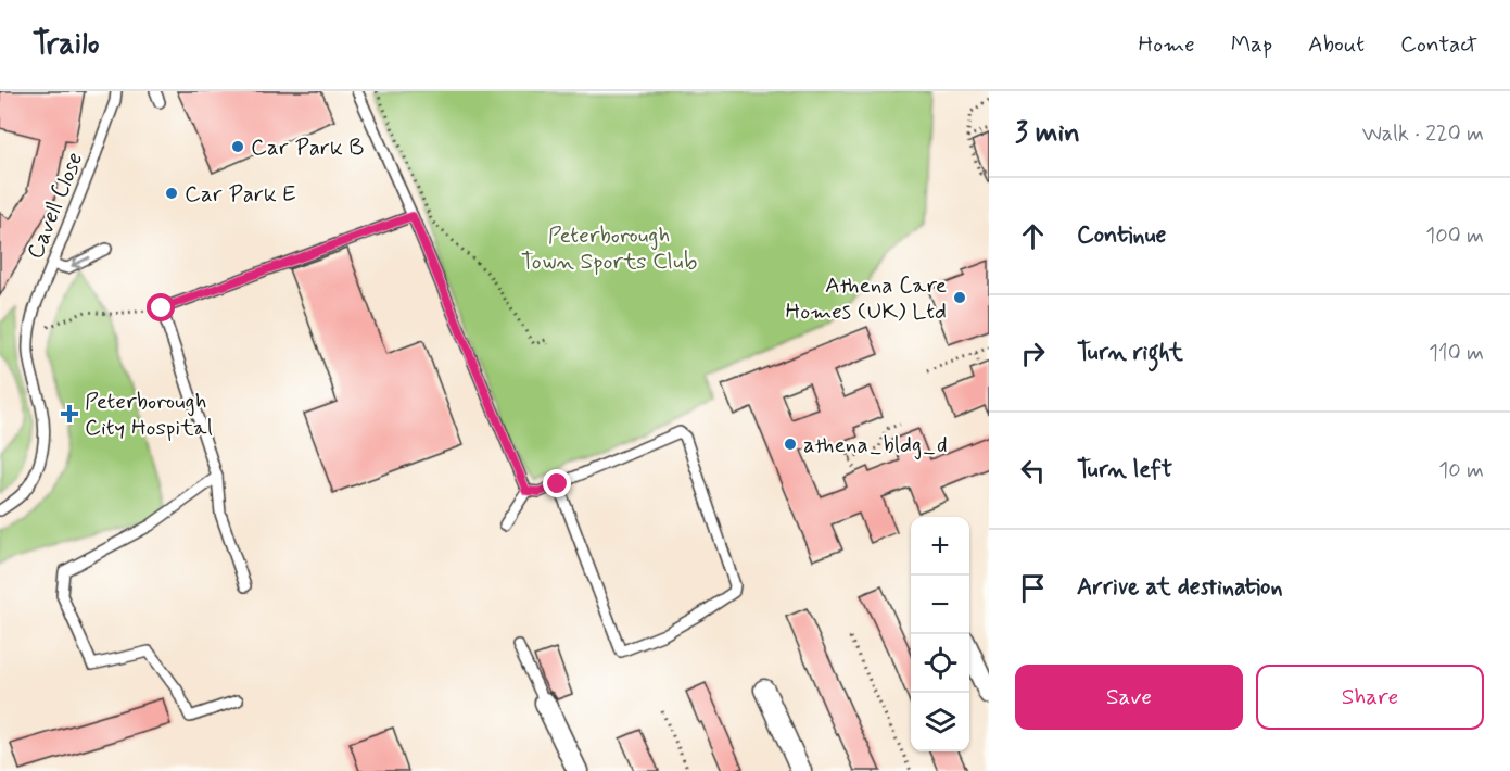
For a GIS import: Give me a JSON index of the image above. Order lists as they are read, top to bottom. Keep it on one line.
{"streets":{"lane":["Cavell Close"]},"parks":["Peterborough Town Sports Club"],"places":{"other":["Car Park B","Car Park E","Athena Care Homes (UK) Ltd","athena_bldg_d"],"health":["Peterborough City Hospital"]},"page":{"header":"Trailo","nav":["Home","Map","About","Contact"],"heading":["3 min","Walk · 220 m"],"list":[["Continue","100 m"],["Turn right","110 m"],["Turn left","10 m"],"Arrive at destination"],"map_buttons":["+","−"],"buttons":["Save","Share"]}}
